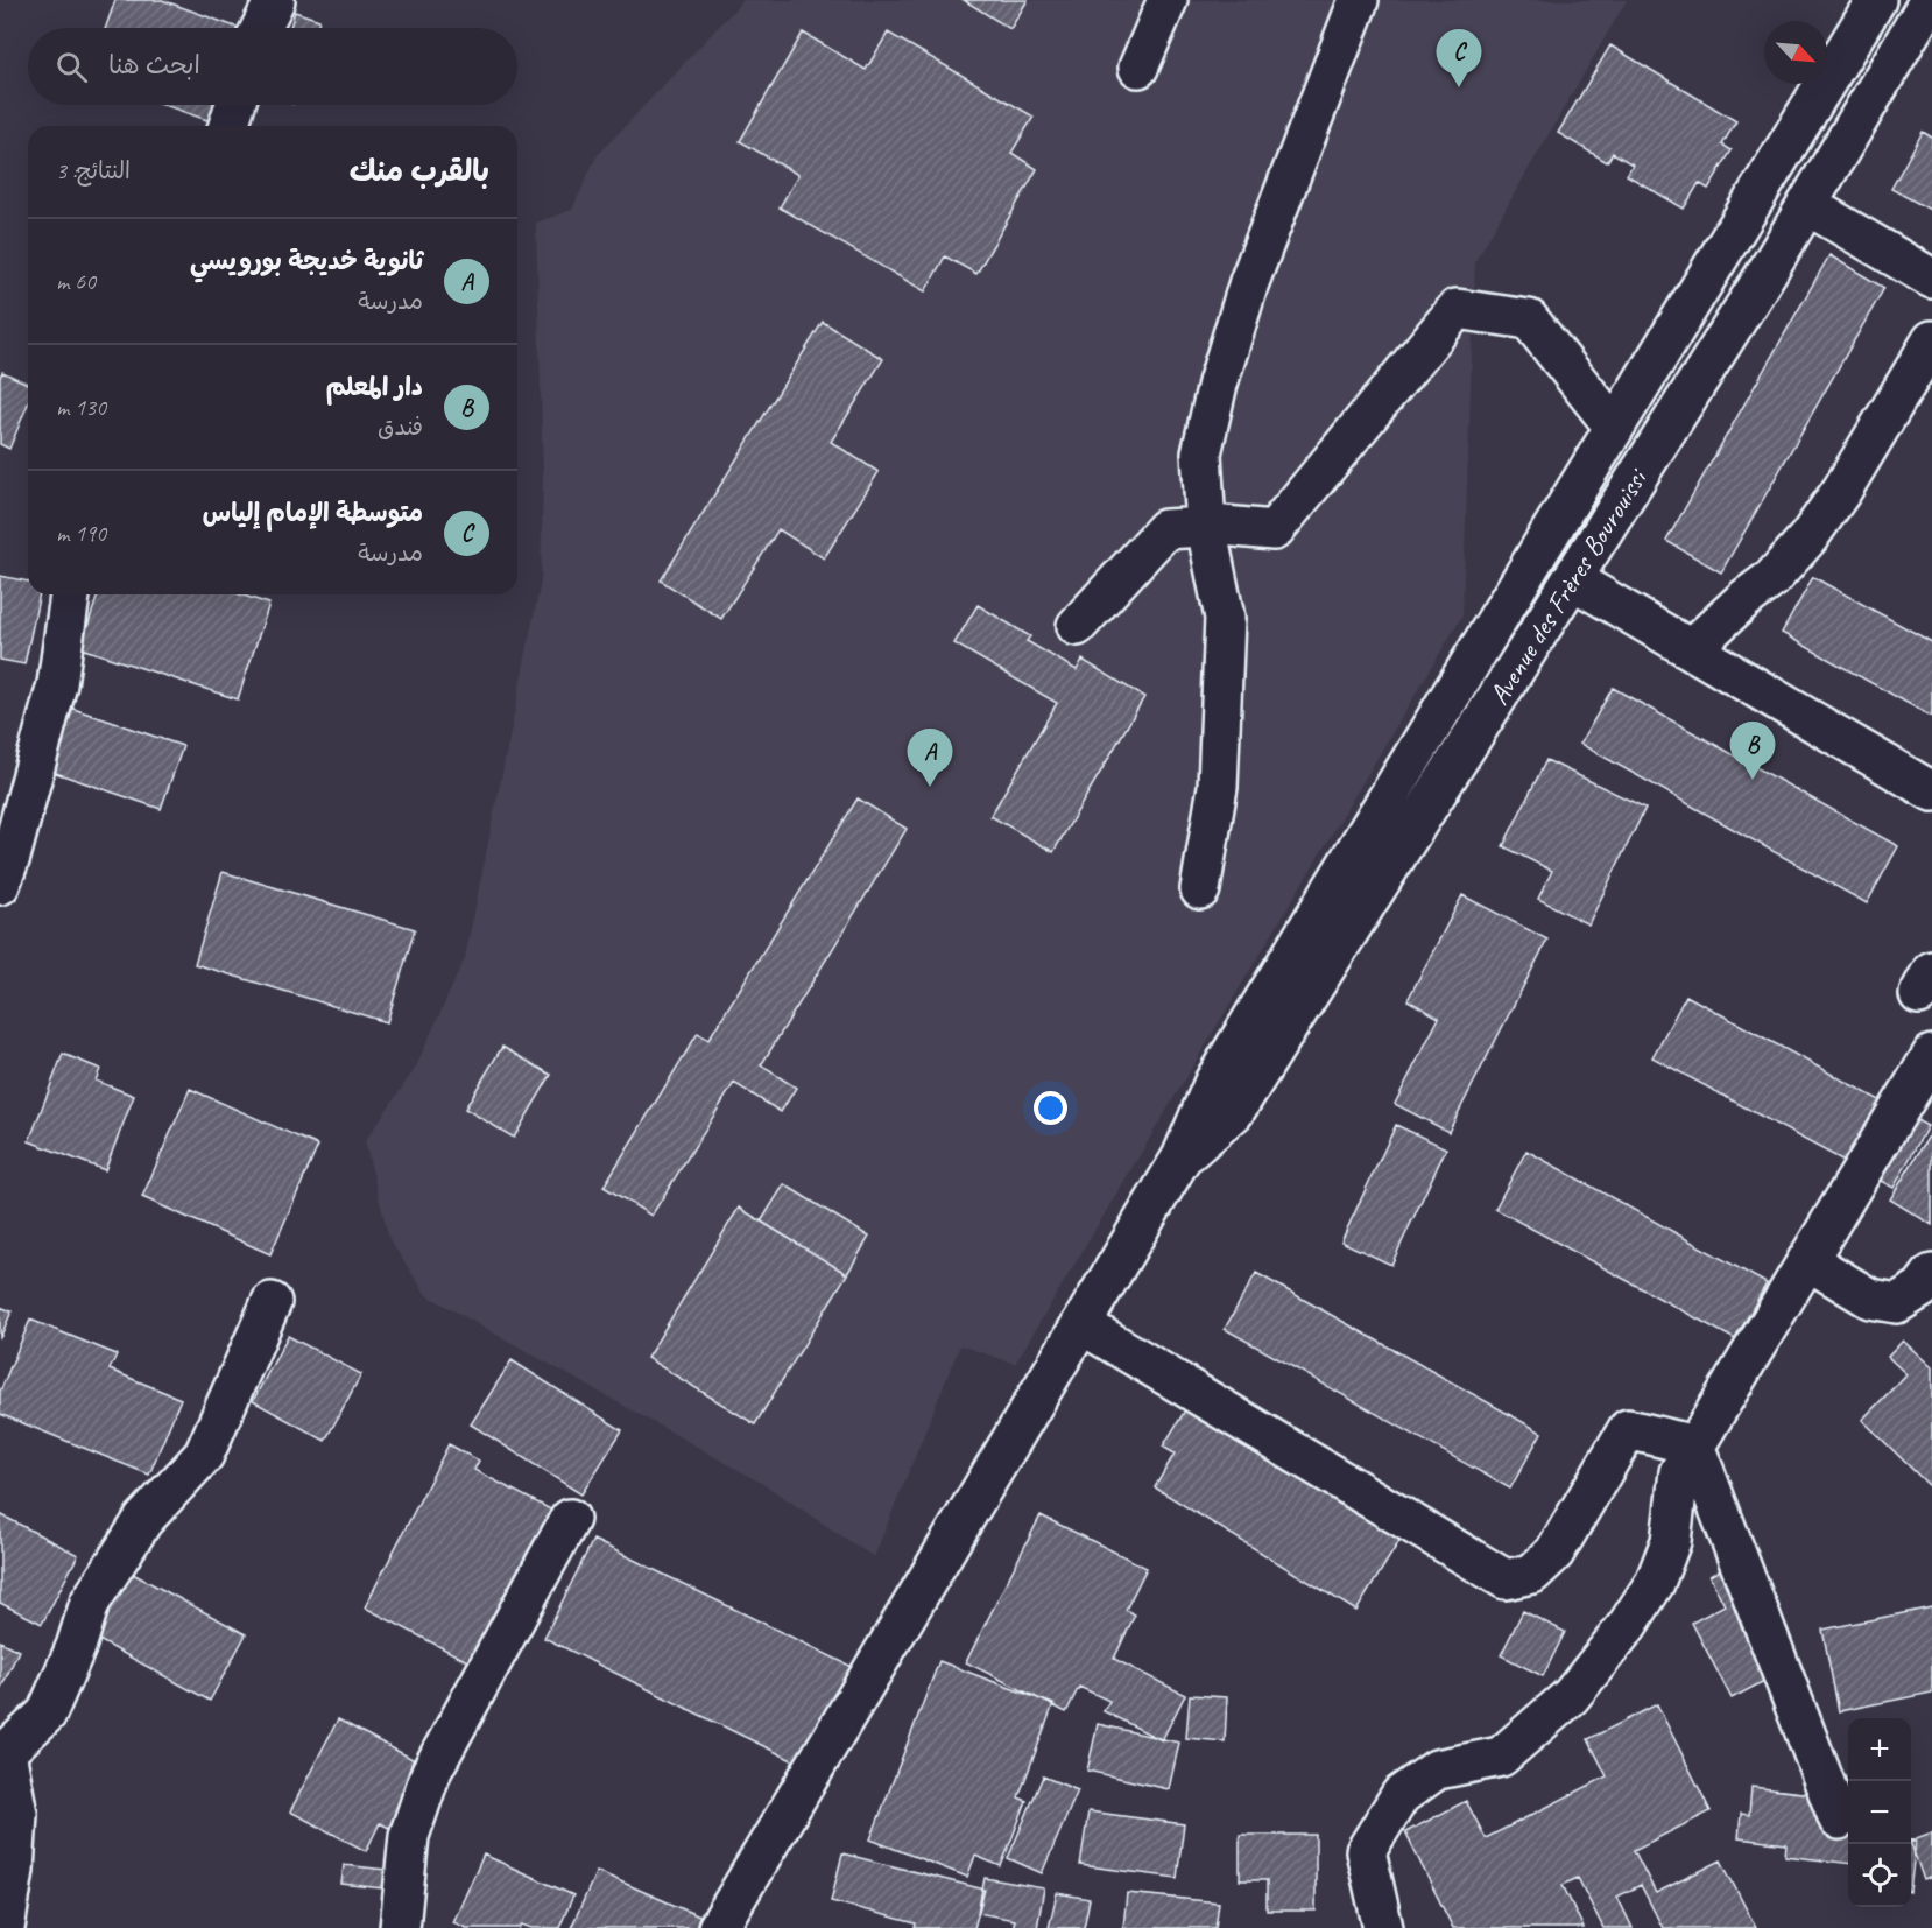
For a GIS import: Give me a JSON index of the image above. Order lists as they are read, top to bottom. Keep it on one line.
{"streets":{"street":["Avenue des Frères Bourouissi"]},"north":"bottom right","page":{"search":"ابحث هنا","pins":["C","B","A"],"heading":["بالقرب منك","النتائج: 3"],"list":[{"mark":"A","name":"ثانوية خديجة بورويسي","note":"مدرسة","value":"60 m"},{"mark":"B","name":"دار المعلم","note":"فندق","value":"130 m"},{"mark":"C","name":"متوسطة الإمام إلياس","note":"مدرسة","value":"190 m"}],"map_buttons":["+","−"]}}
